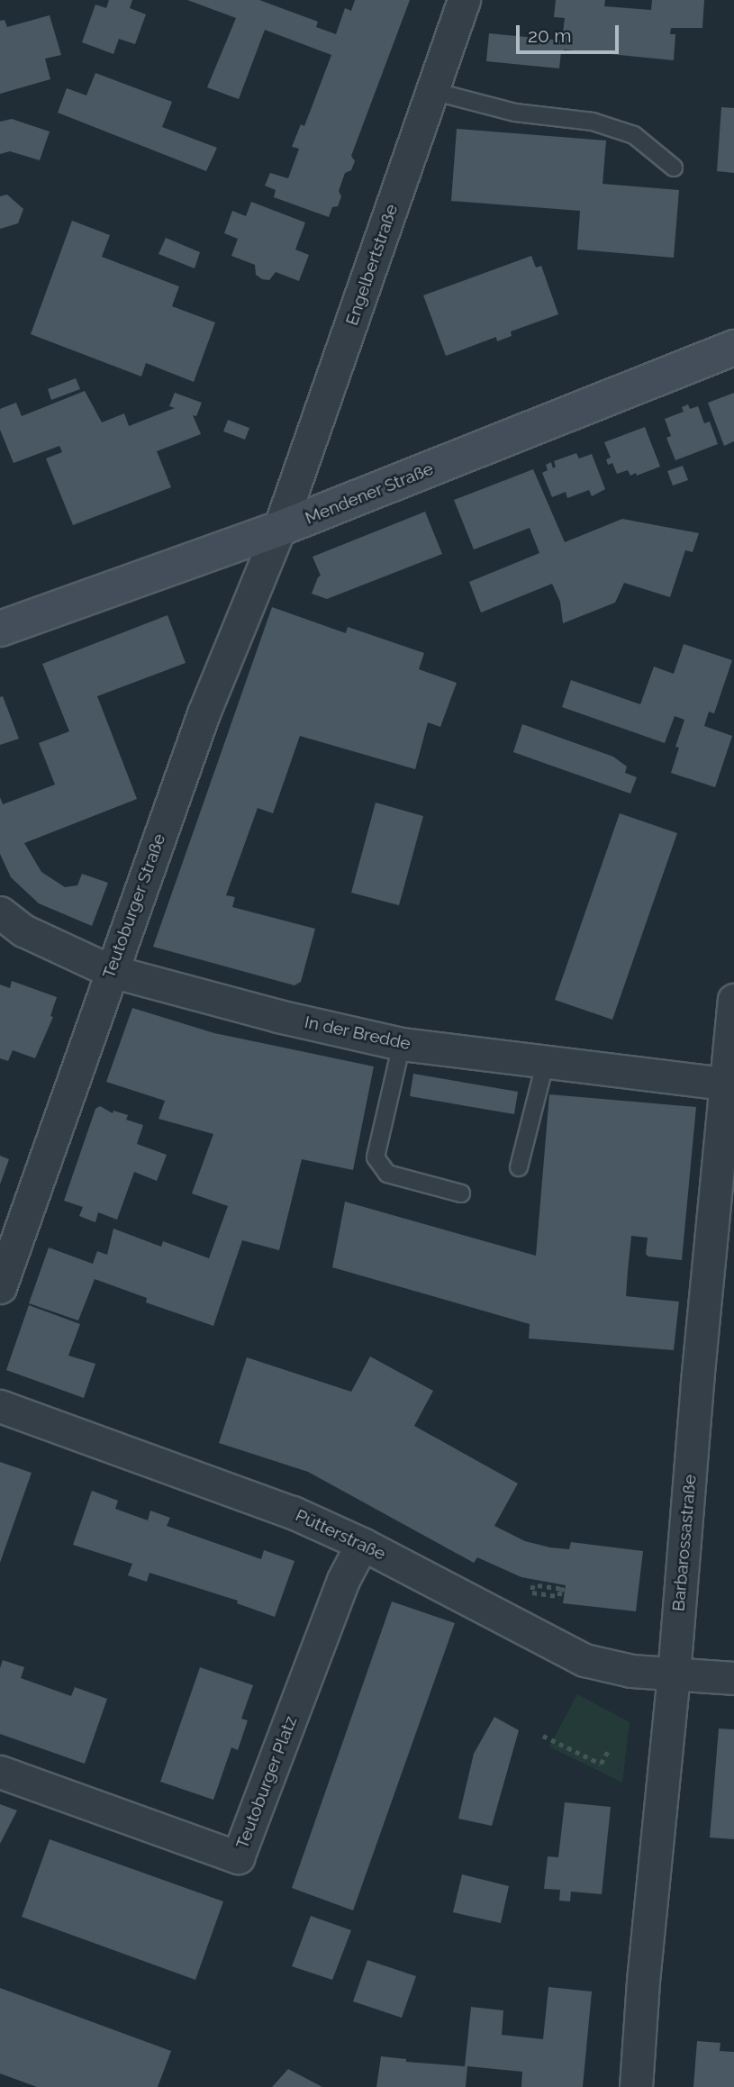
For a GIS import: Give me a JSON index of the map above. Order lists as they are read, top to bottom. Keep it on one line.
{"streets":{"main road":["Mendener Straße"],"street":["Engelbertstraße","Teutoburger Straße","In der Bredde","Pütterstraße","Barbarossastraße","Teutoburger Platz"]},"crossings":[["Engelbertstraße","Mendener Straße"],["Engelbertstraße","Teutoburger Straße"],["Mendener Straße","Teutoburger Straße"],["Teutoburger Straße","In der Bredde"],["In der Bredde","Barbarossastraße"],["Pütterstraße","Barbarossastraße"],["Pütterstraße","Teutoburger Platz"]],"scale_bar":"20 m"}
